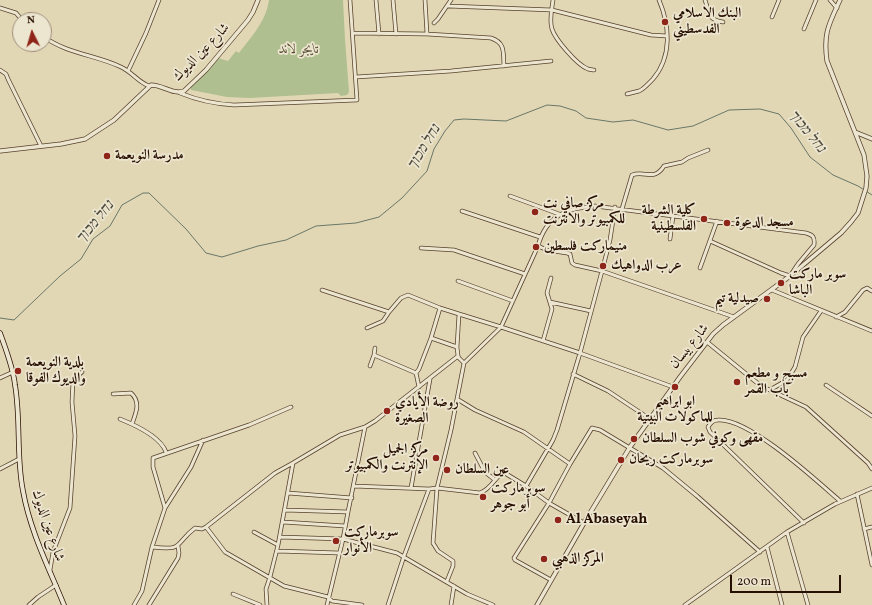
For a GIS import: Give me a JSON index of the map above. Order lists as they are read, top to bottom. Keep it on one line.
{"streets":{"main road":["شارع عين الديوك"],"street":["شارع بيسان"]},"water":["נחל מכוך"],"parks":["تايجر لاند"],"places":["البنك الاسلامي الفدسطيني","مدرسة النويعمة","مركز صافي نت للكمبيوتر والانترنت","كلية الشرطة الفلسطينية","مسجد الدعوة","منيماركت فلسطين","عرب الدواهيك","سوبر ماركت الباشا","صيدلية تيم","بلدية النويعمة والديوك الفوقا","مسبح و مطعم باب القمر","ابو ابراهيم للماكولات البيتية","روضة الأيادي الصغيرة","مقهى وكوفي شوب السلطان","مركز الجميل الإنترنت والكمبيوتر","سوبرماركت ريحان","عين السلطان","سوبرماركت أبو جوهر","Al Abaseyah","سوبرماركت الأنوار","المركز الذهبي"],"scale_bar":"200 m","north":"top"}
